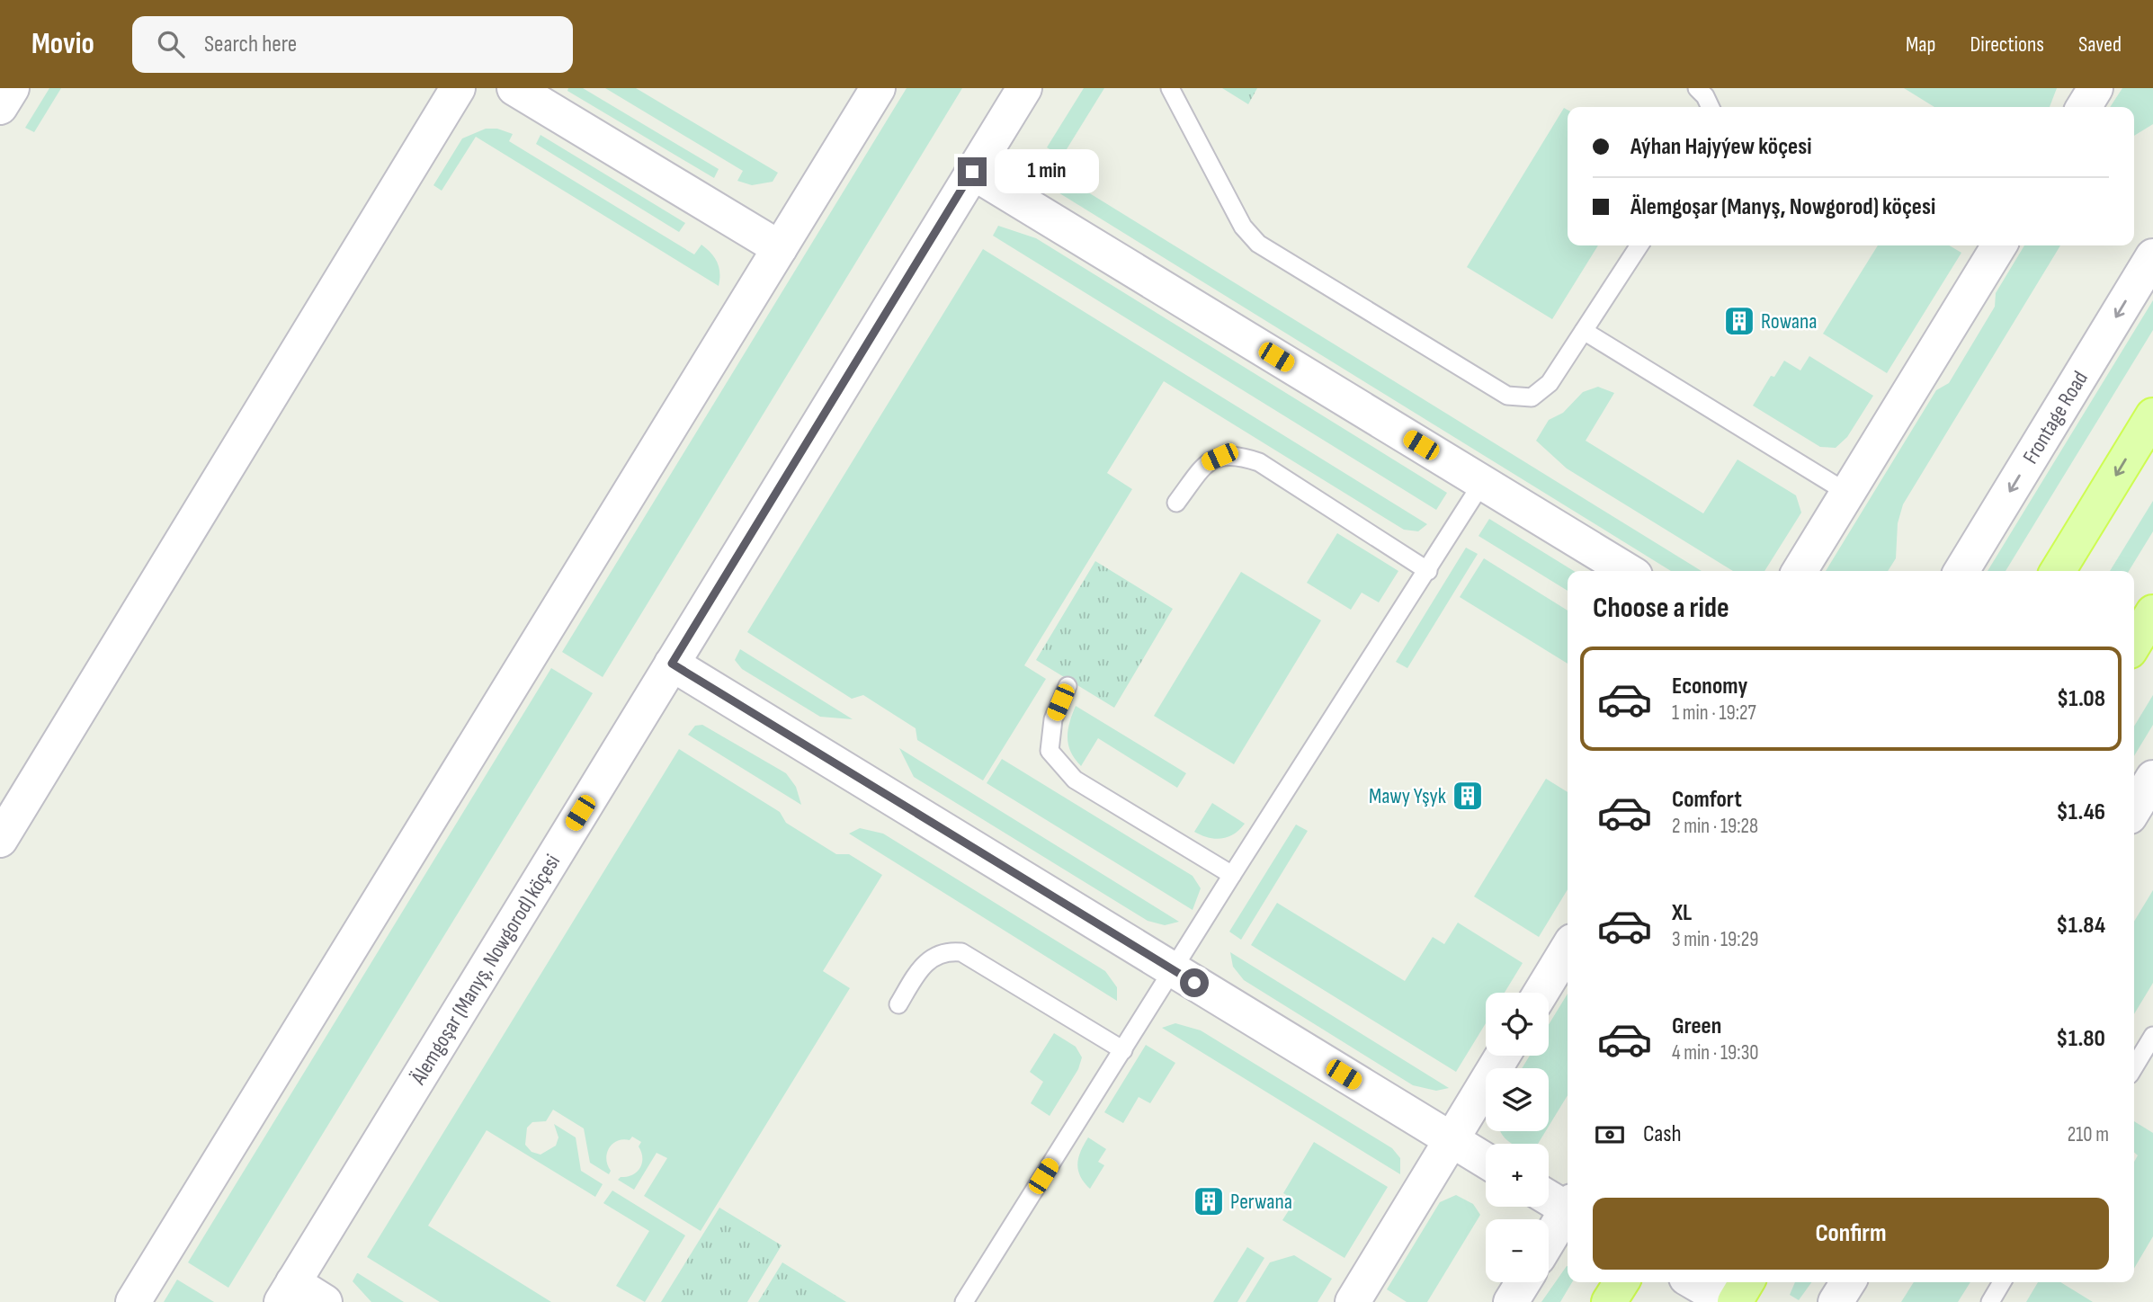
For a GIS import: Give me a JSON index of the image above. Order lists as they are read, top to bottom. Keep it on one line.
{"streets":{"street":["Frontage Road","Älemgoşar (Manyş, Nowgorod) köçesi"]},"places":{"building":["Rowana","Mawy Yşyk","Perwana"]},"page":{"header":"Movio","search":"Search here","nav":["Map","Directions","Saved"],"banner":["Aýhan Hajyýew köçesi","Älemgoşar (Manyş, Nowgorod) köçesi"],"bubble":"1 min","heading":"Choose a ride","list":[{"name":"Economy","note":"1 min · 19:27","value":"$1.08"},{"name":"Comfort","note":"2 min · 19:28","value":"$1.46"},{"name":"XL","note":"3 min · 19:29","value":"$1.84"},{"name":"Green","note":"4 min · 19:30","value":"$1.80"}],"map_buttons":["+","−"],"pay":["Cash","210 m"],"buttons":"Confirm"}}
